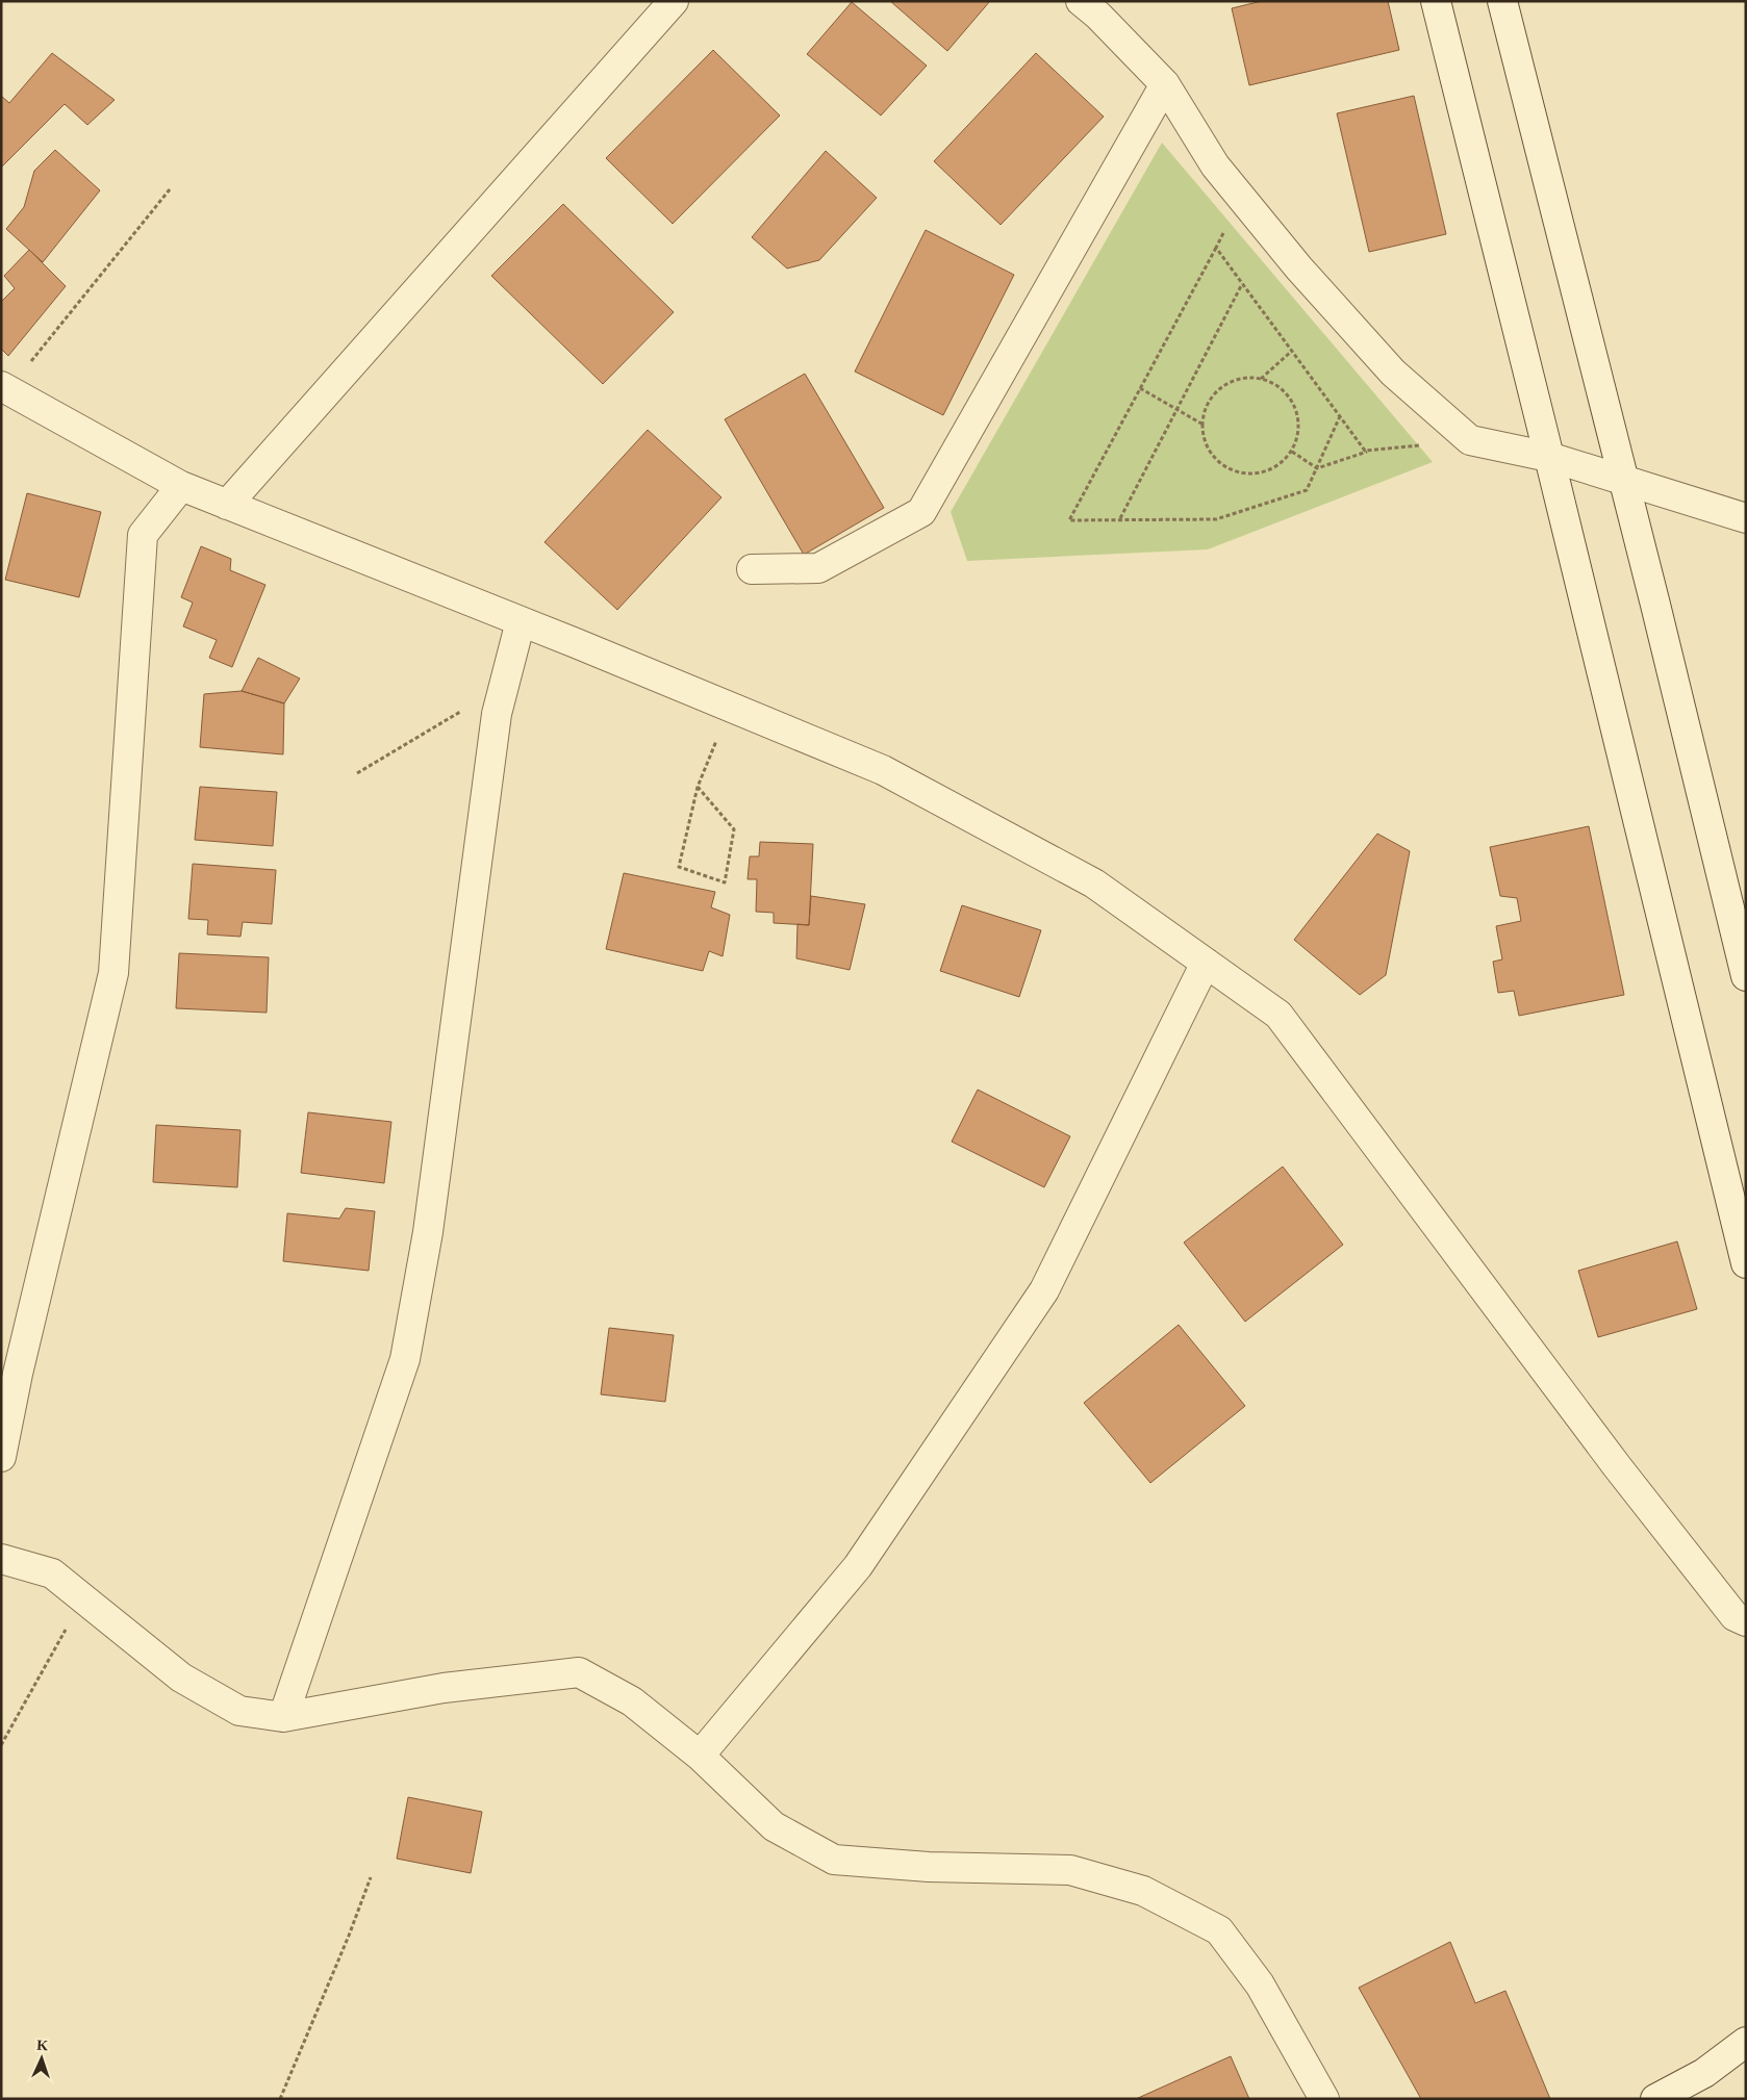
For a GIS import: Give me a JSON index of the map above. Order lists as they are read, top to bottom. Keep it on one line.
{"north":"top"}
